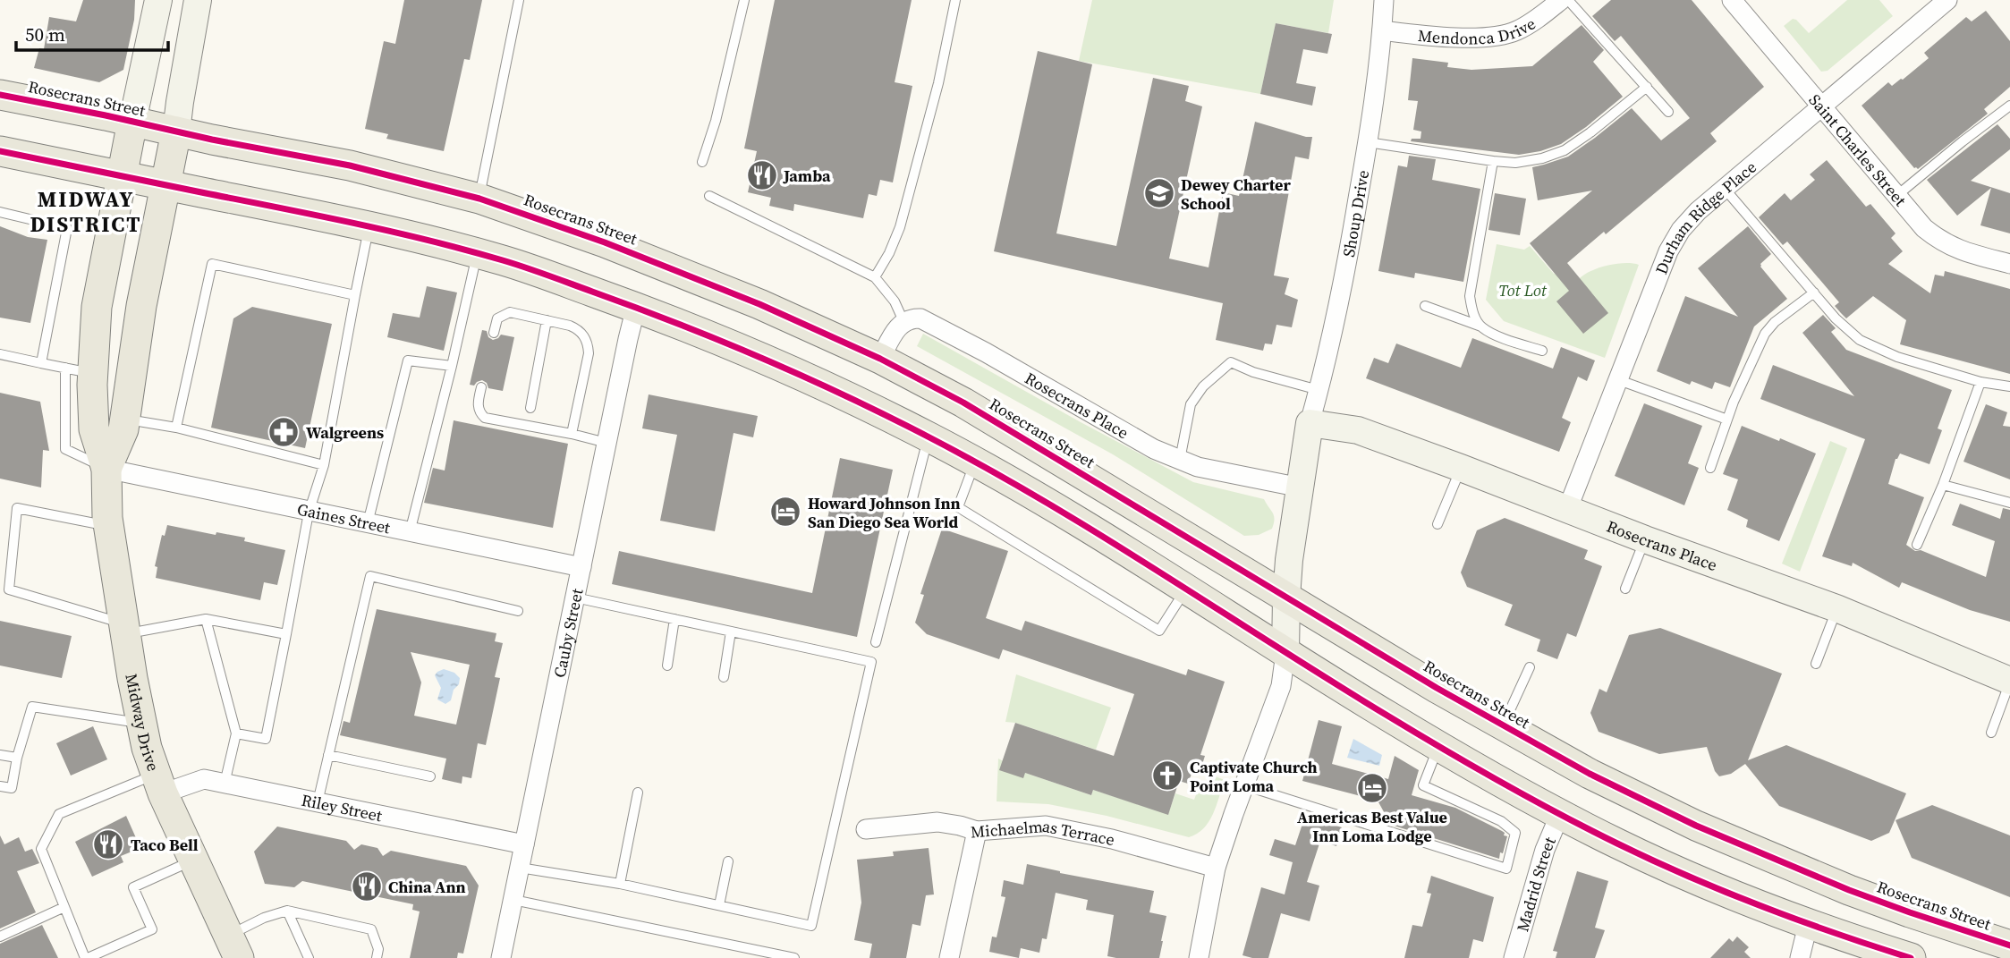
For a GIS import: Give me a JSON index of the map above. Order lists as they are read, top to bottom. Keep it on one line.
{"streets":{"main road":["Rosecrans Street","Midway Drive"],"street":["Mendonca Drive","Saint Charles Street","Shoup Drive","Durham Ridge Place","Rosecrans Place","Gaines Street","Cauby Street","Riley Street","Michaelmas Terrace","Madrid Street"]},"crossings":[["Mendonca Drive","Shoup Drive"],["Rosecrans Street","Midway Drive"],["Saint Charles Street","Durham Ridge Place"],["Shoup Drive","Rosecrans Place"],["Durham Ridge Place","Rosecrans Place"],["Gaines Street","Cauby Street"],["Gaines Street","Midway Drive"],["Cauby Street","Riley Street"],["Midway Drive","Riley Street"]],"districts":["MIDWAY DISTRICT"],"parks":["Tot Lot"],"places":{"restaurant":["Jamba","Taco Bell","China Ann"],"school or university":["Dewey Charter School"],"pharmacy":["Walgreens"],"hotel":["Howard Johnson Inn San Diego Sea World","Americas Best Value Inn Loma Lodge"],"church":["Captivate Church Point Loma"]},"scale_bar":"50 m"}
